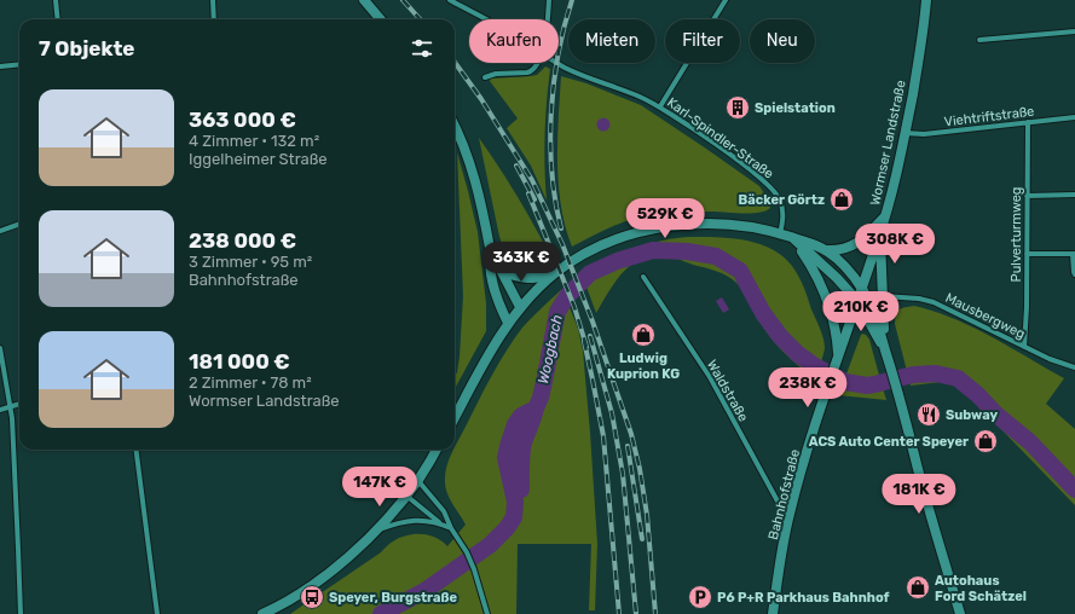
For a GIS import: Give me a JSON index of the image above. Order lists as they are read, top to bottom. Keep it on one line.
{"streets":{"main road":["Wormser Landstraße","Bahnhofstraße"],"street":["Viehtriftstraße","Karl-Spindler-Straße","Pulverturmweg","Mausbergweg","Waldstraße"]},"crossings":[["Viehtriftstraße","Wormser Landstraße"],["Viehtriftstraße","Pulverturmweg"],["Wormser Landstraße","Bahnhofstraße"],["Pulverturmweg","Mausbergweg"],["Waldstraße","Bahnhofstraße"]],"water":["Woogbach"],"places":{"building":["Spielstation"],"shop":["Bäcker Görtz","Ludwig Kuprion KG","ACS Auto Center Speyer","Autohaus Ford Schätzel"],"restaurant":["Subway"],"bus stop":["Speyer, Burgstraße"],"parking":["P6 P+R Parkhaus Bahnhof"]},"page":{"chip":["Kaufen","Mieten","Filter","Neu"],"heading":"7 Objekte","list":[{"name":"363 000 €","note":"4 Zimmer · 132 m² · Iggelheimer Straße"},{"name":"238 000 €","note":"3 Zimmer · 95 m² · Bahnhofstraße"},{"name":"181 000 €","note":"2 Zimmer · 78 m² · Wormser Landstraße"}],"price":["529K €","308K €","363K €","210K €","238K €","147K €","181K €"]}}
